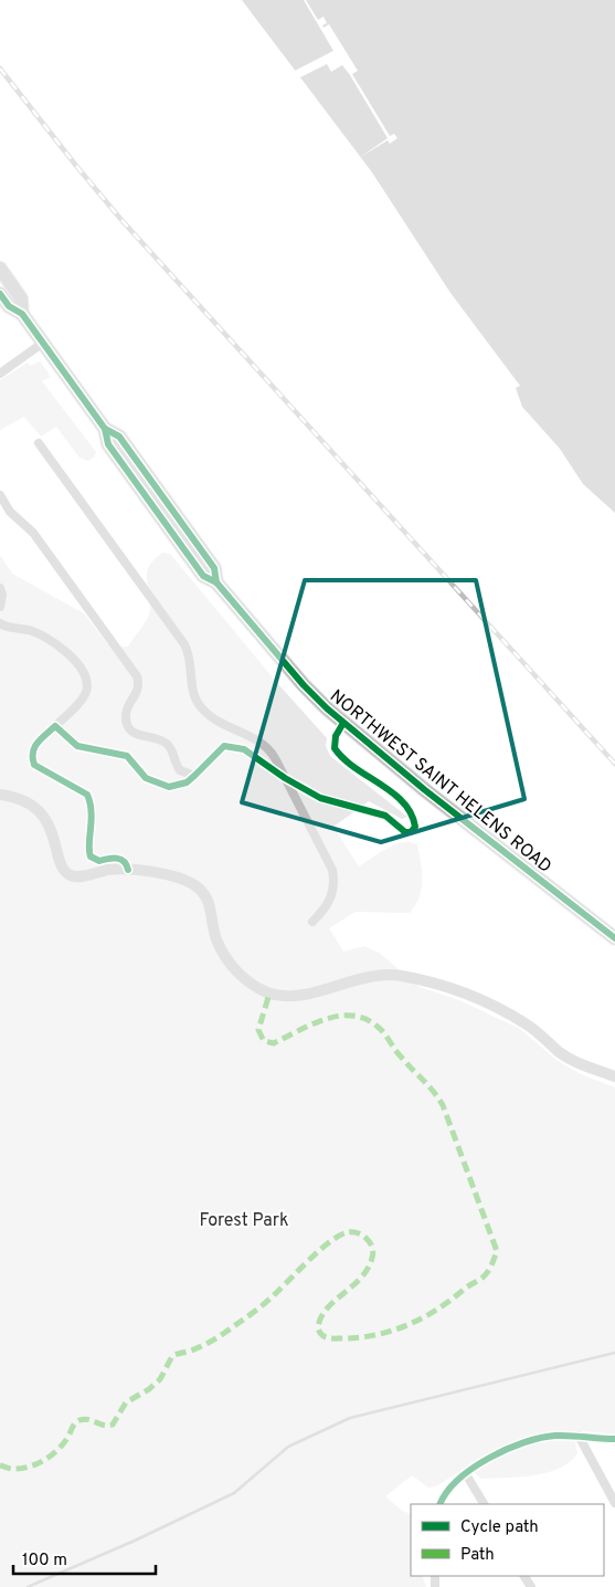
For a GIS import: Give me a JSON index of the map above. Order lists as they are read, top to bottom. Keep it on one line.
{"streets":{"highway":["NORTHWEST SAINT HELENS ROAD"]},"parks":["Forest Park"],"legend":["Cycle path","Path"],"scale_bar":"100 m"}
